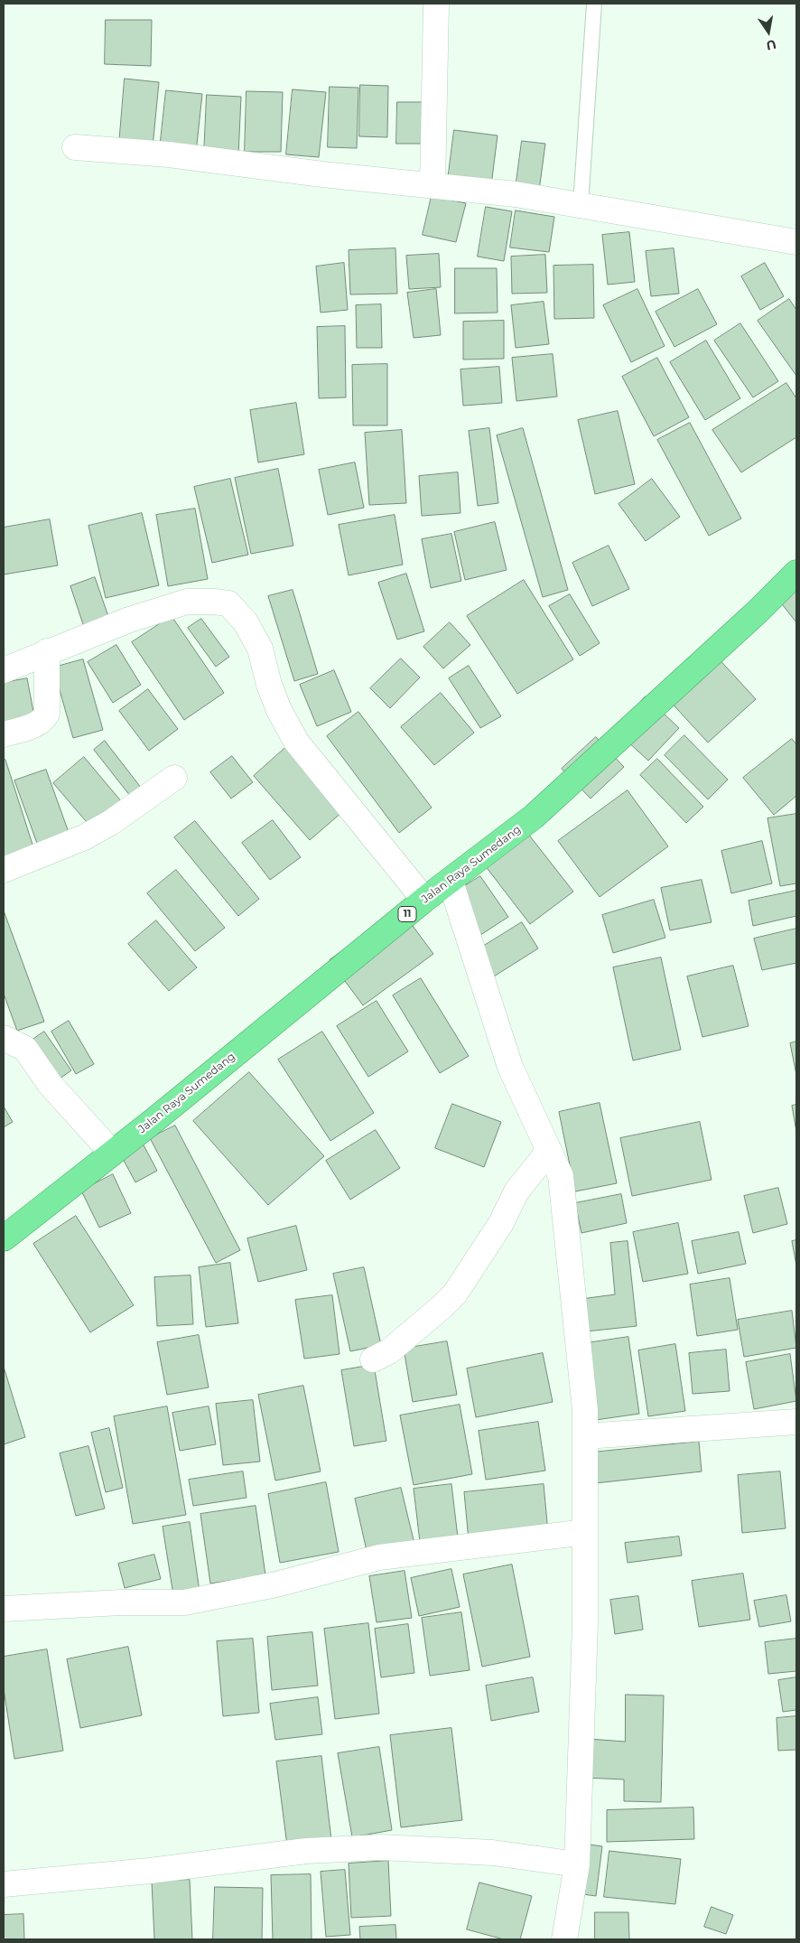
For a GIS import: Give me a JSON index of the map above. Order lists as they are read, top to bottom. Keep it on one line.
{"streets":{"highway":["Jalan Raya Sumedang","11"]},"north":"bottom"}
